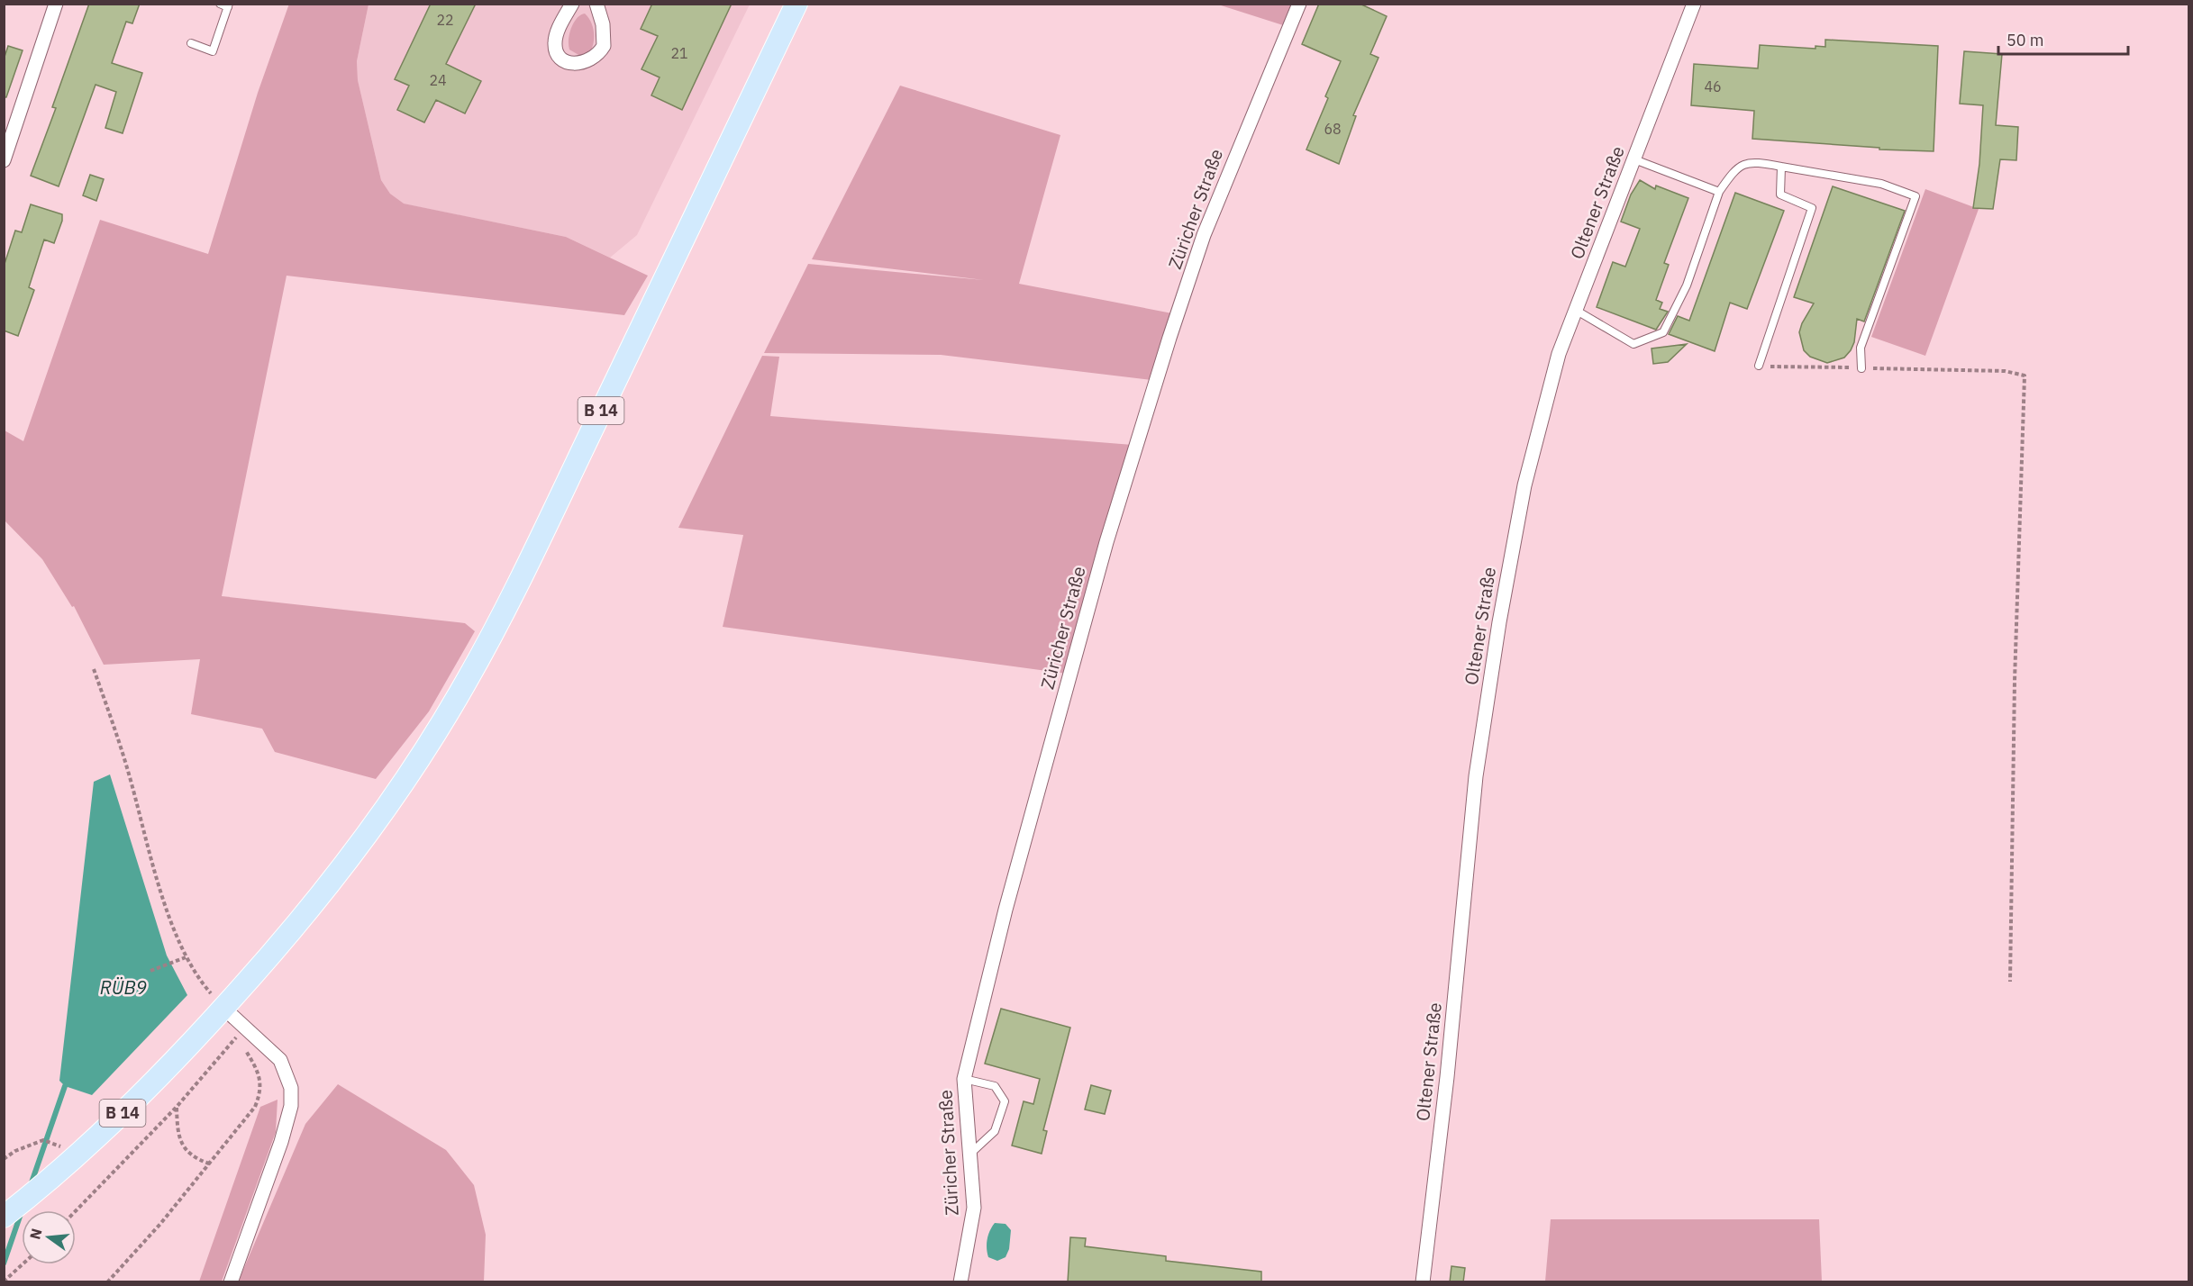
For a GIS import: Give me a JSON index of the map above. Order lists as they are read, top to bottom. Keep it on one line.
{"streets":{"main road":["B 14"],"street":["Oltener Straße","Züricher Straße"]},"water":["RÜB9"],"house_numbers":["22","21","24","46","68"],"scale_bar":"50 m","north":"left"}
